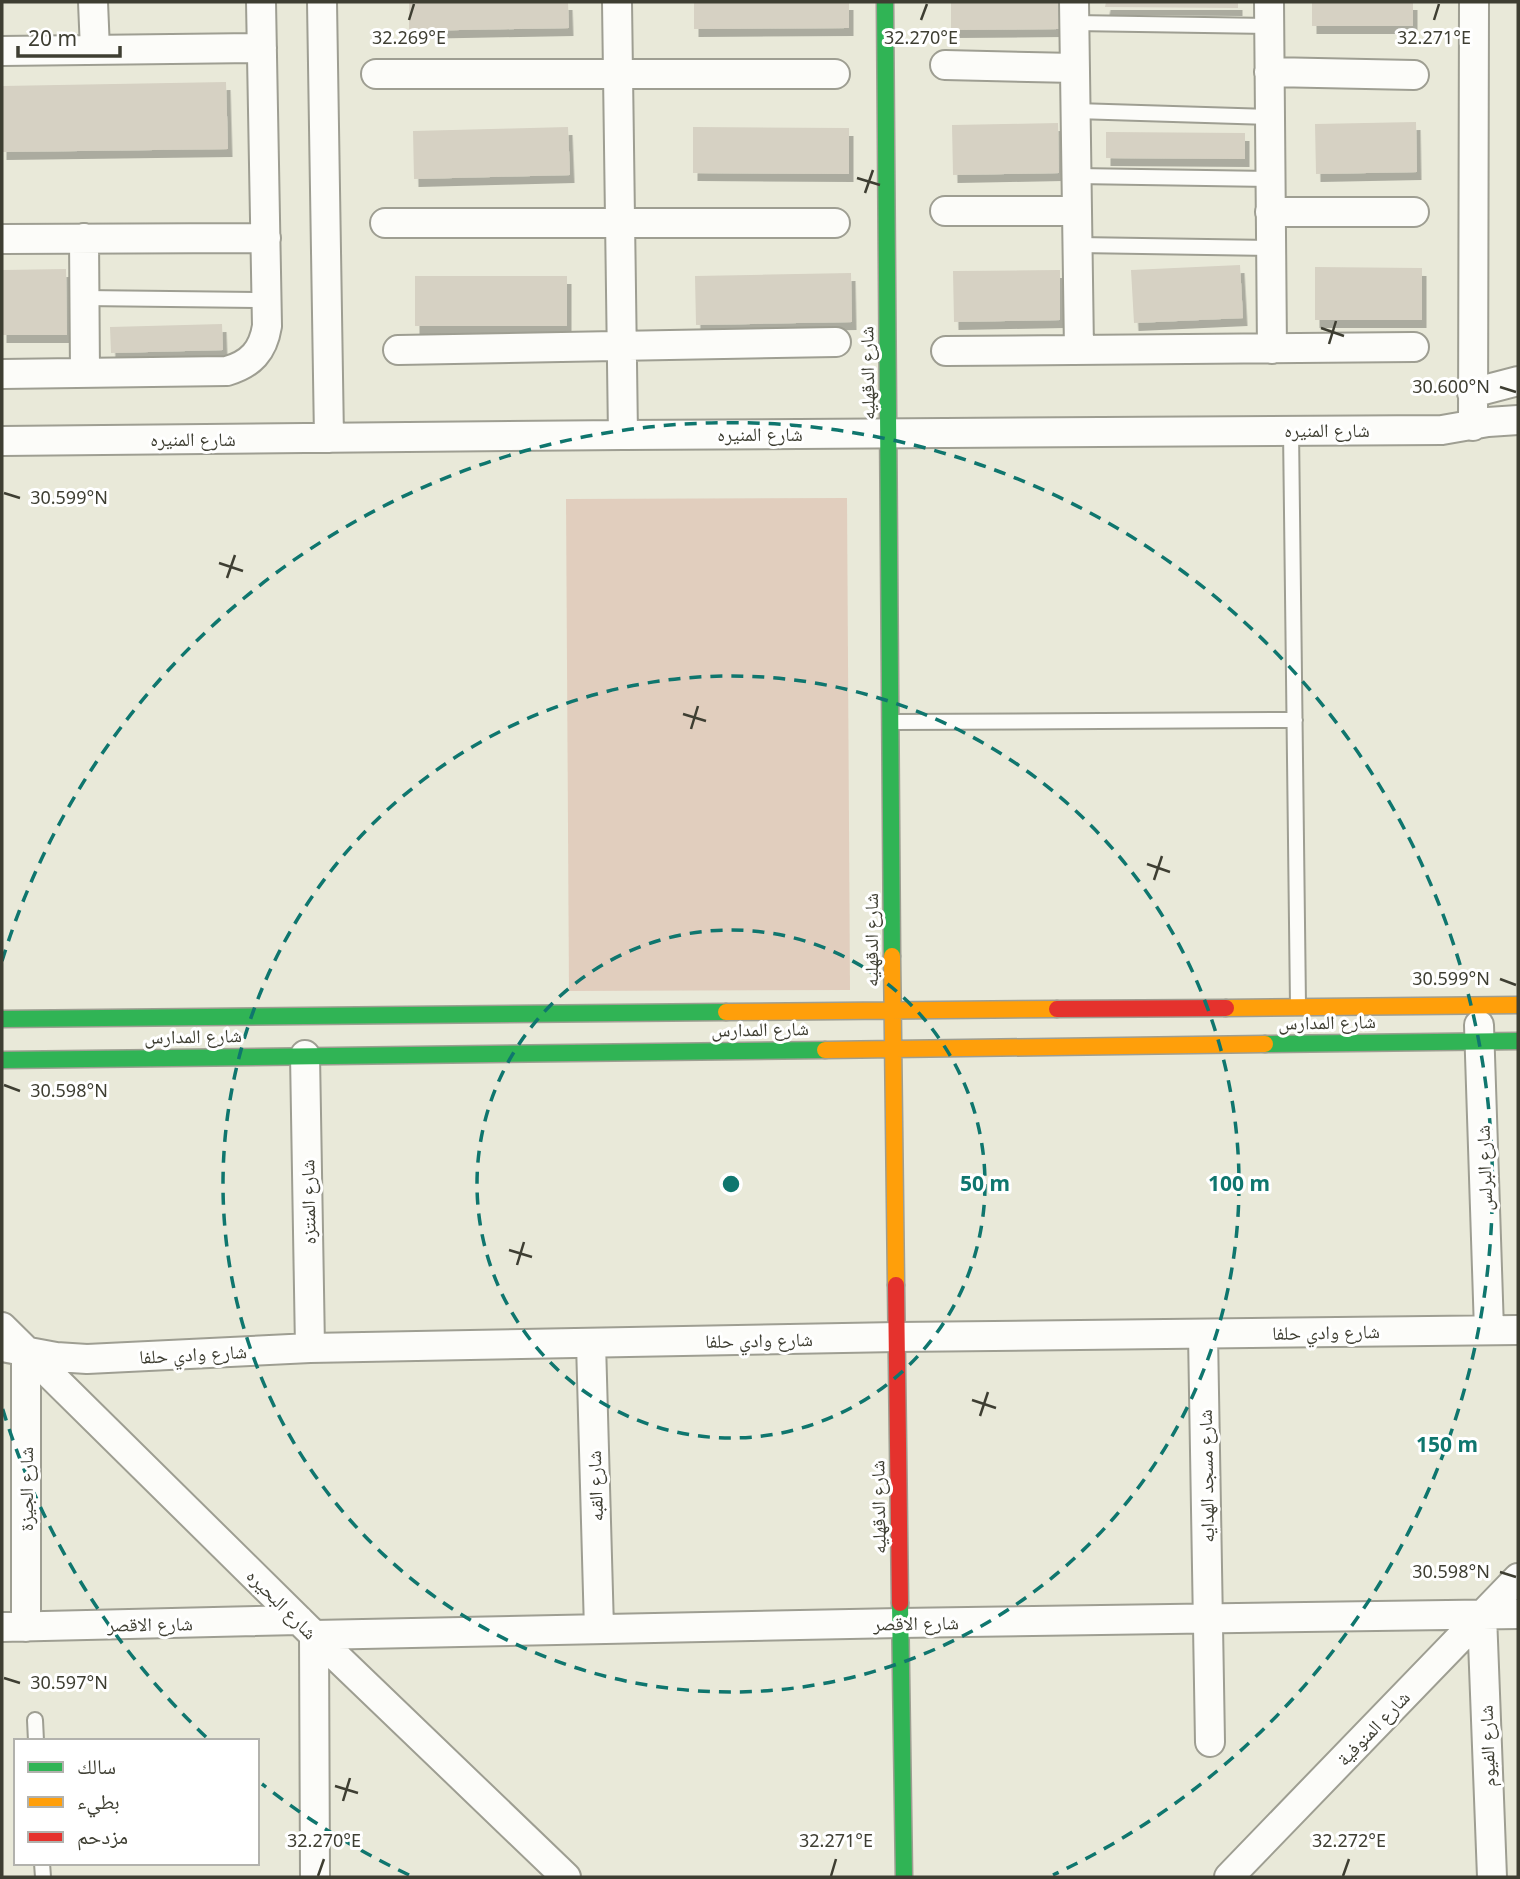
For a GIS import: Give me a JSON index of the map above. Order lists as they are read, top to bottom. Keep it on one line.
{"streets":{"main road":["شارع الدقهليه","شارع المدارس"],"street":["شارع المنيره","شارع البرلس","شارع المنتزه","شارع وادي حلفا","شارع مسجد الهدايه","شارع القبه","شارع الجيزة","شارع البحيره","شارع الاقصر","شارع المنوفية","شارع الفيوم"]},"crossings":[["شارع الدقهليه","شارع المنيره"],["شارع الدقهليه","شارع المدارس"],["شارع الدقهليه","شارع وادي حلفا"],["شارع الدقهليه","شارع الاقصر"],["شارع المدارس","شارع البرلس"],["شارع المدارس","شارع المنتزه"],["شارع البرلس","شارع وادي حلفا"],["شارع المنتزه","شارع وادي حلفا"],["شارع وادي حلفا","شارع مسجد الهدايه"],["شارع وادي حلفا","شارع القبه"],["شارع وادي حلفا","شارع الجيزة"],["شارع وادي حلفا","شارع البحيره"],["شارع مسجد الهدايه","شارع الاقصر"],["شارع القبه","شارع الاقصر"],["شارع الجيزة","شارع البحيره"],["شارع الجيزة","شارع الاقصر"],["شارع البحيره","شارع الاقصر"],["شارع الاقصر","شارع المنوفية"],["شارع الاقصر","شارع الفيوم"],["شارع المنوفية","شارع الفيوم"]],"legend":["سالك","بطيء","مزدحم"],"scale_bar":"20 m","coordinates":["32.269°E","32.270°E","32.271°E","30.600°N","30.599°N","30.598°N","30.597°N","32.272°E"],"rings":["50 m","100 m","150 m"]}
